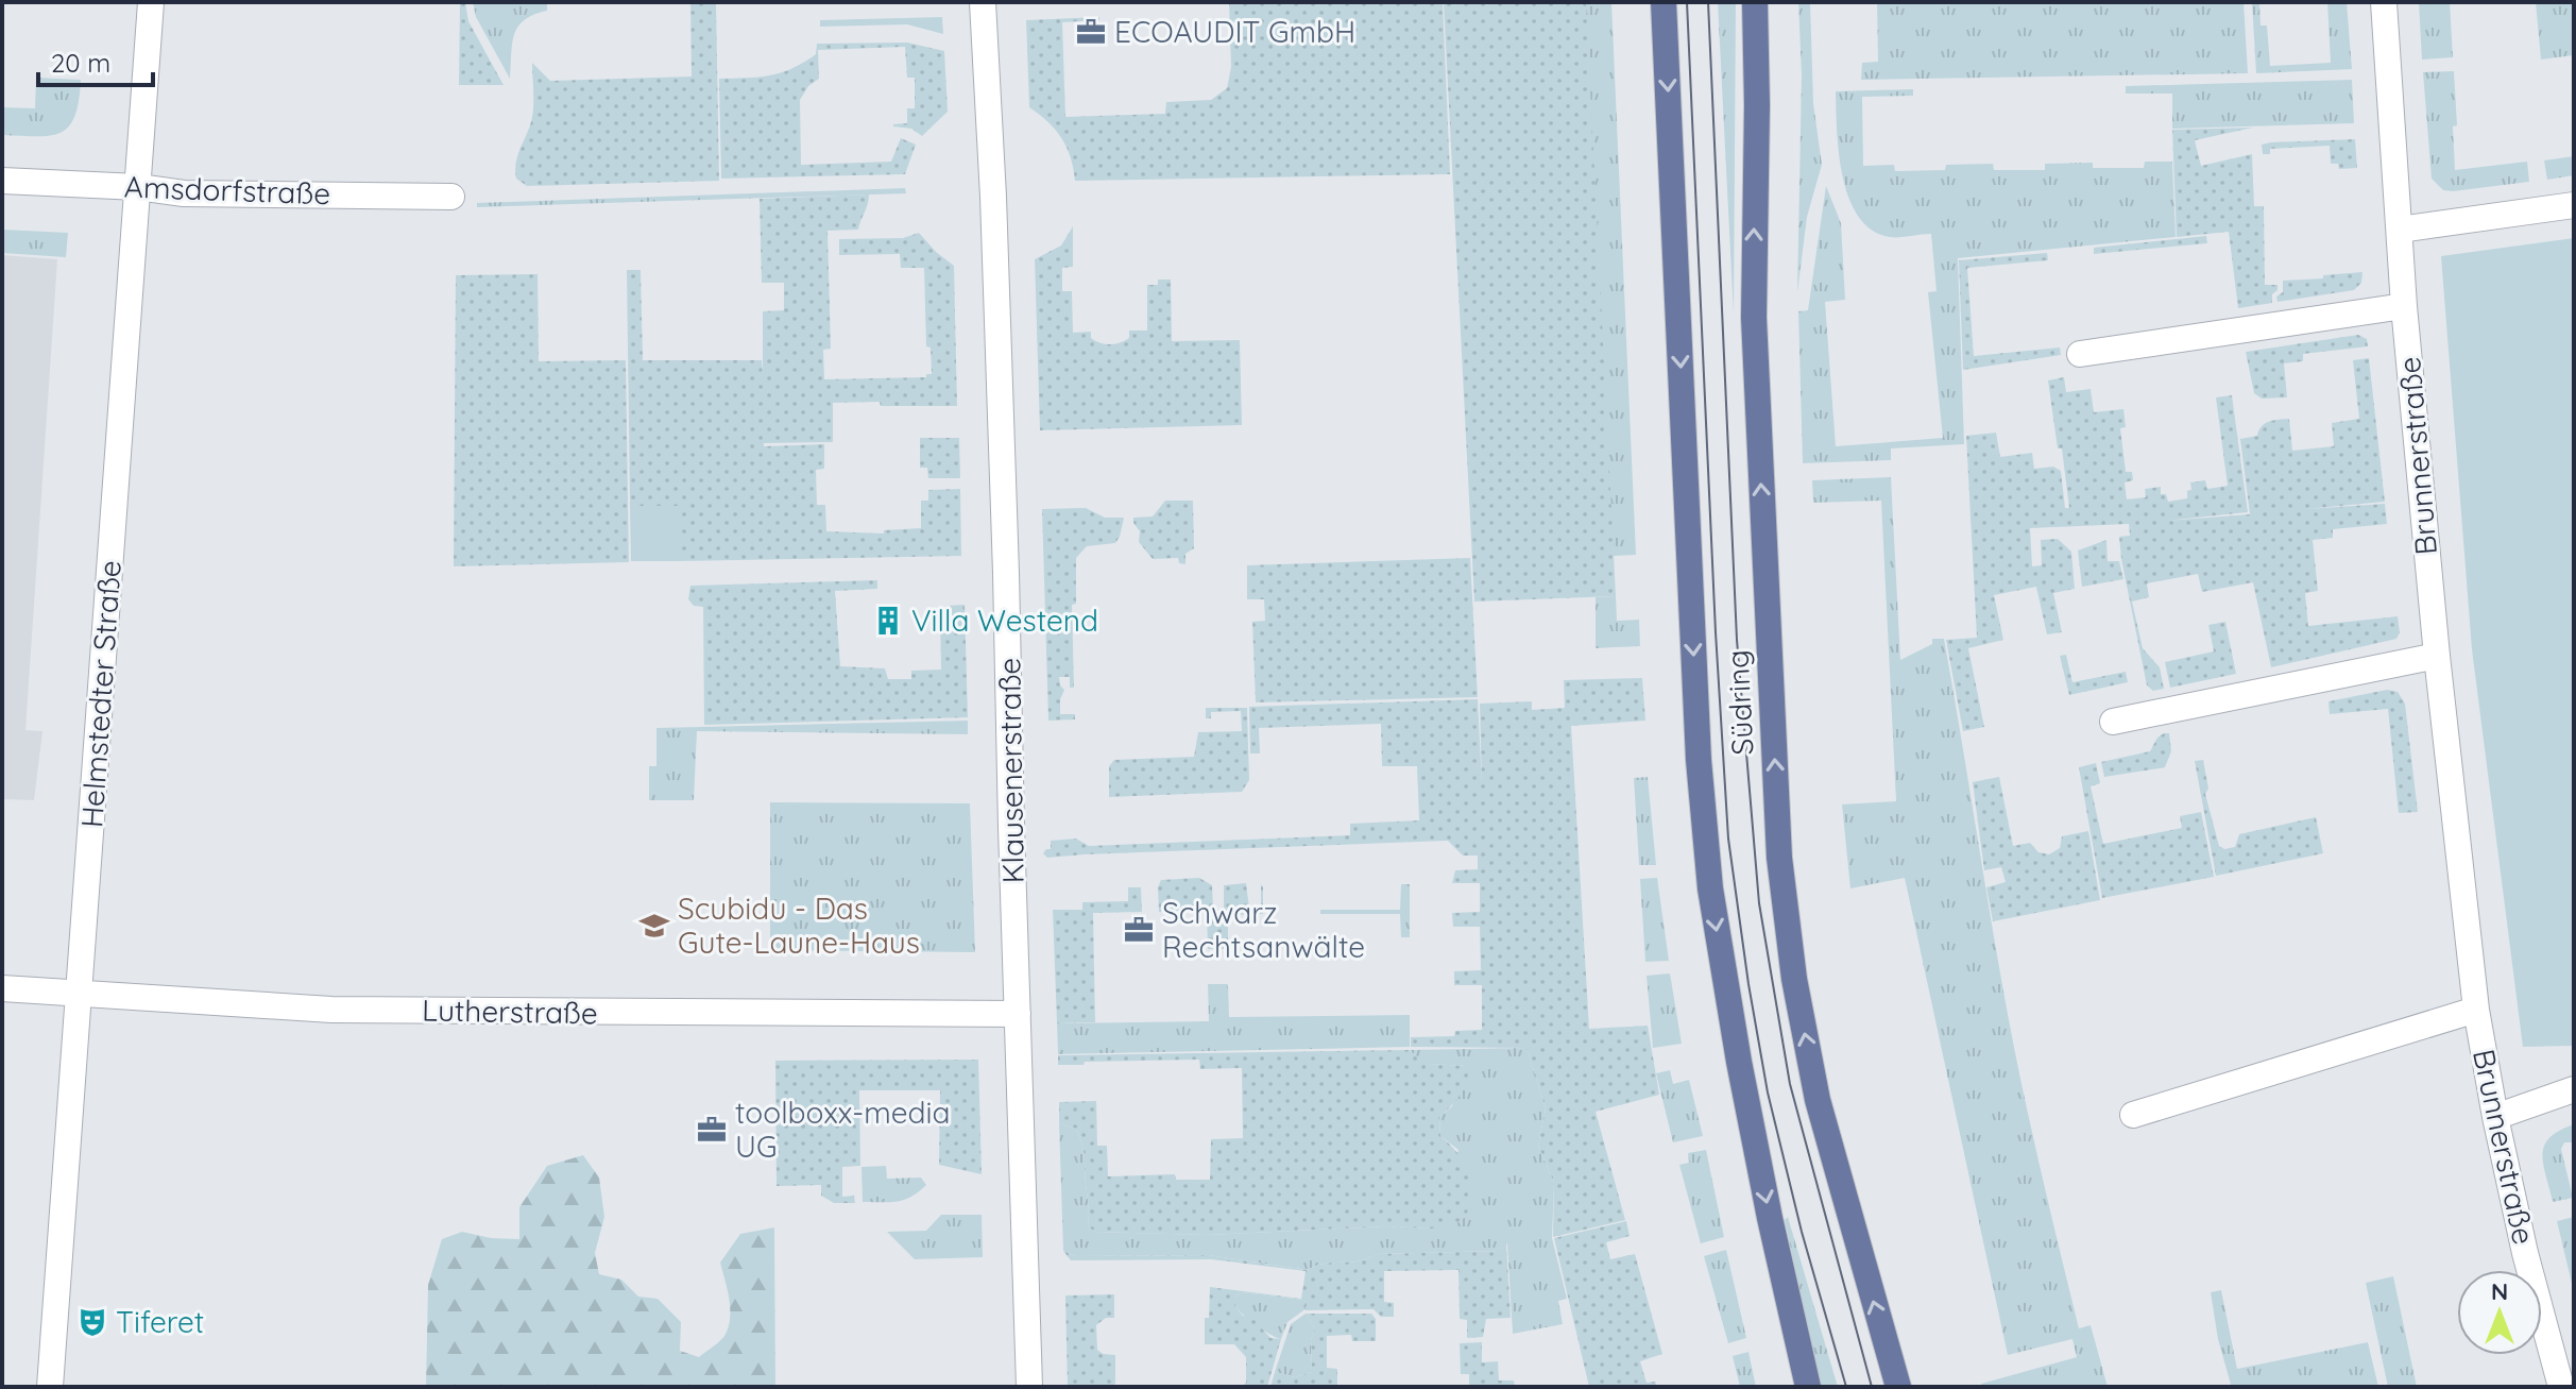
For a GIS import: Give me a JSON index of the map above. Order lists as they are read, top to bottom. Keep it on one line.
{"streets":{"main road":["Südring"],"street":["Amsdorfstraße","Brunnerstraße","Helmstedter Straße","Klausenerstraße","Lutherstraße"]},"crossings":[["Amsdorfstraße","Helmstedter Straße"],["Helmstedter Straße","Lutherstraße"],["Klausenerstraße","Lutherstraße"]],"places":{"office":["ECOAUDIT GmbH","Schwarz Rechtsanwälte","toolboxx-media UG"],"building":["Villa Westend"],"school or university":["Scubidu - Das Gute-Laune-Haus"],"theatre":["Tiferet"]},"scale_bar":"20 m","north":"top"}
